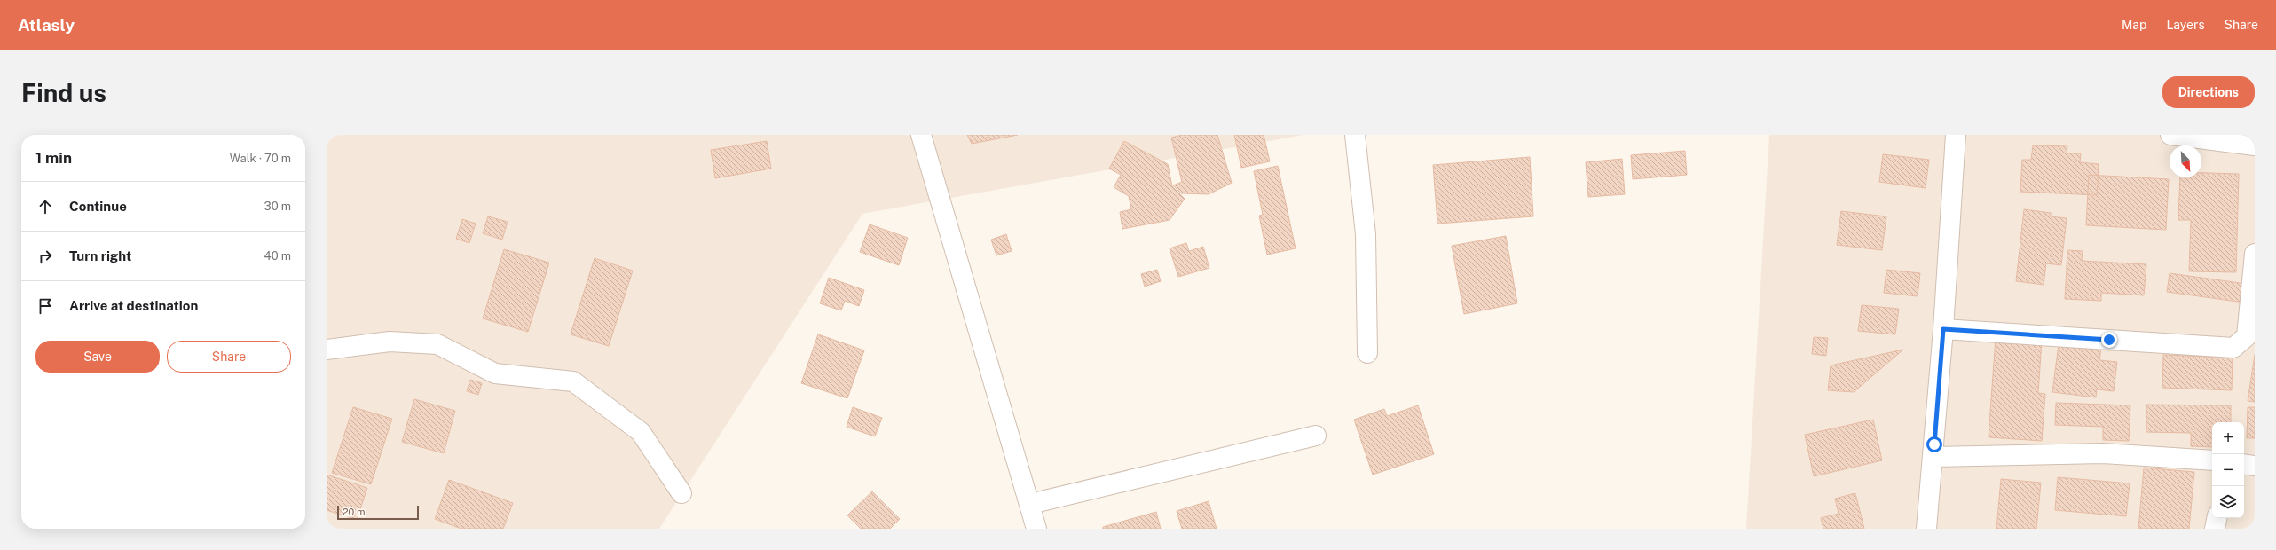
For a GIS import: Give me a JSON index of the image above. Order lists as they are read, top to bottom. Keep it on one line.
{"scale_bar":"20 m","north":"bottom right","page":{"header":"Atlasly","nav":["Map","Layers","Share"],"buttons":["Directions",["Save","Share"]],"title":"Find us","heading":["1 min","Walk · 70 m"],"list":[["Continue","30 m"],["Turn right","40 m"],"Arrive at destination"],"map_buttons":["+","−"],"scale":"20 m"}}
